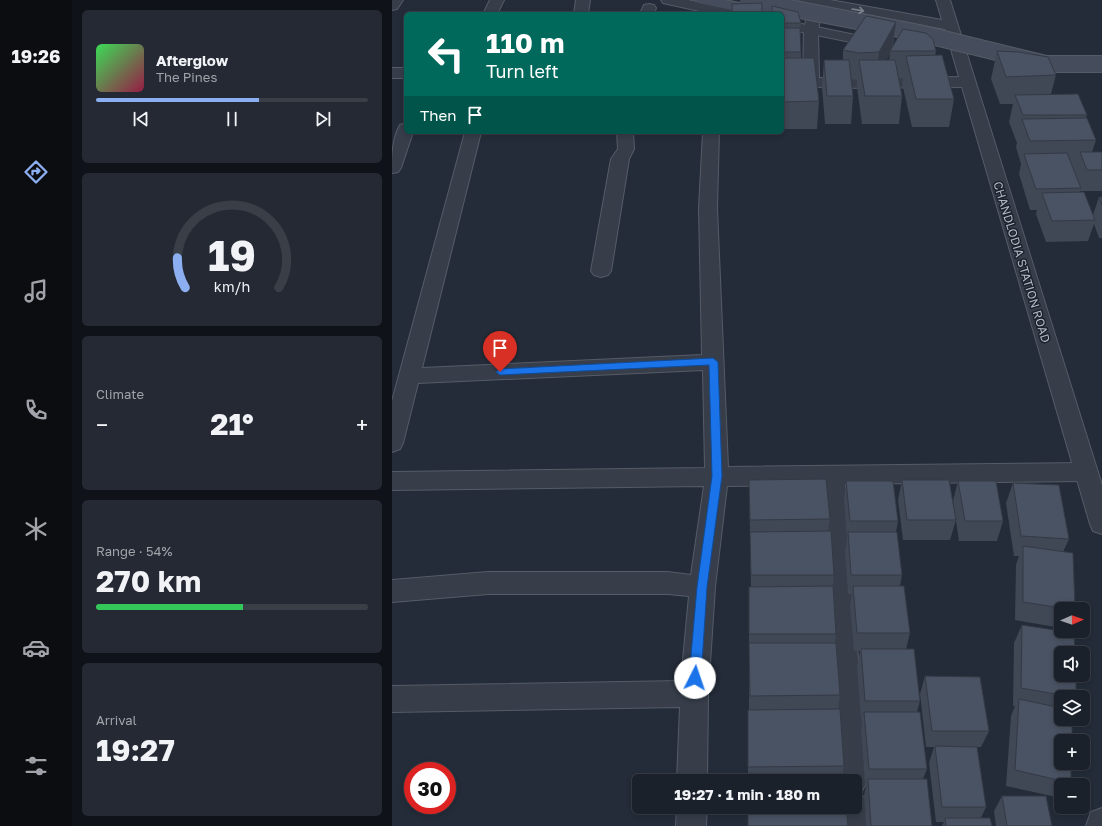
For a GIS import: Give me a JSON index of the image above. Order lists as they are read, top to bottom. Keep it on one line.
{"streets":{"street":["CHANDLODIA STATION ROAD"]},"north":"right","page":{"tabs":"19:26","turn":["110 m","Turn left"],"song":["Afterglow","The Pines"],"then":"Then","tile":["Climate",["Range · 54%","270 km"],["Arrival","19:27"]],"heat":["−","21°","+"],"map_buttons":["+","−"],"limit":"30","trip":"19:27 · 1 min · 180 m","gauge":["19","km/h"]}}
